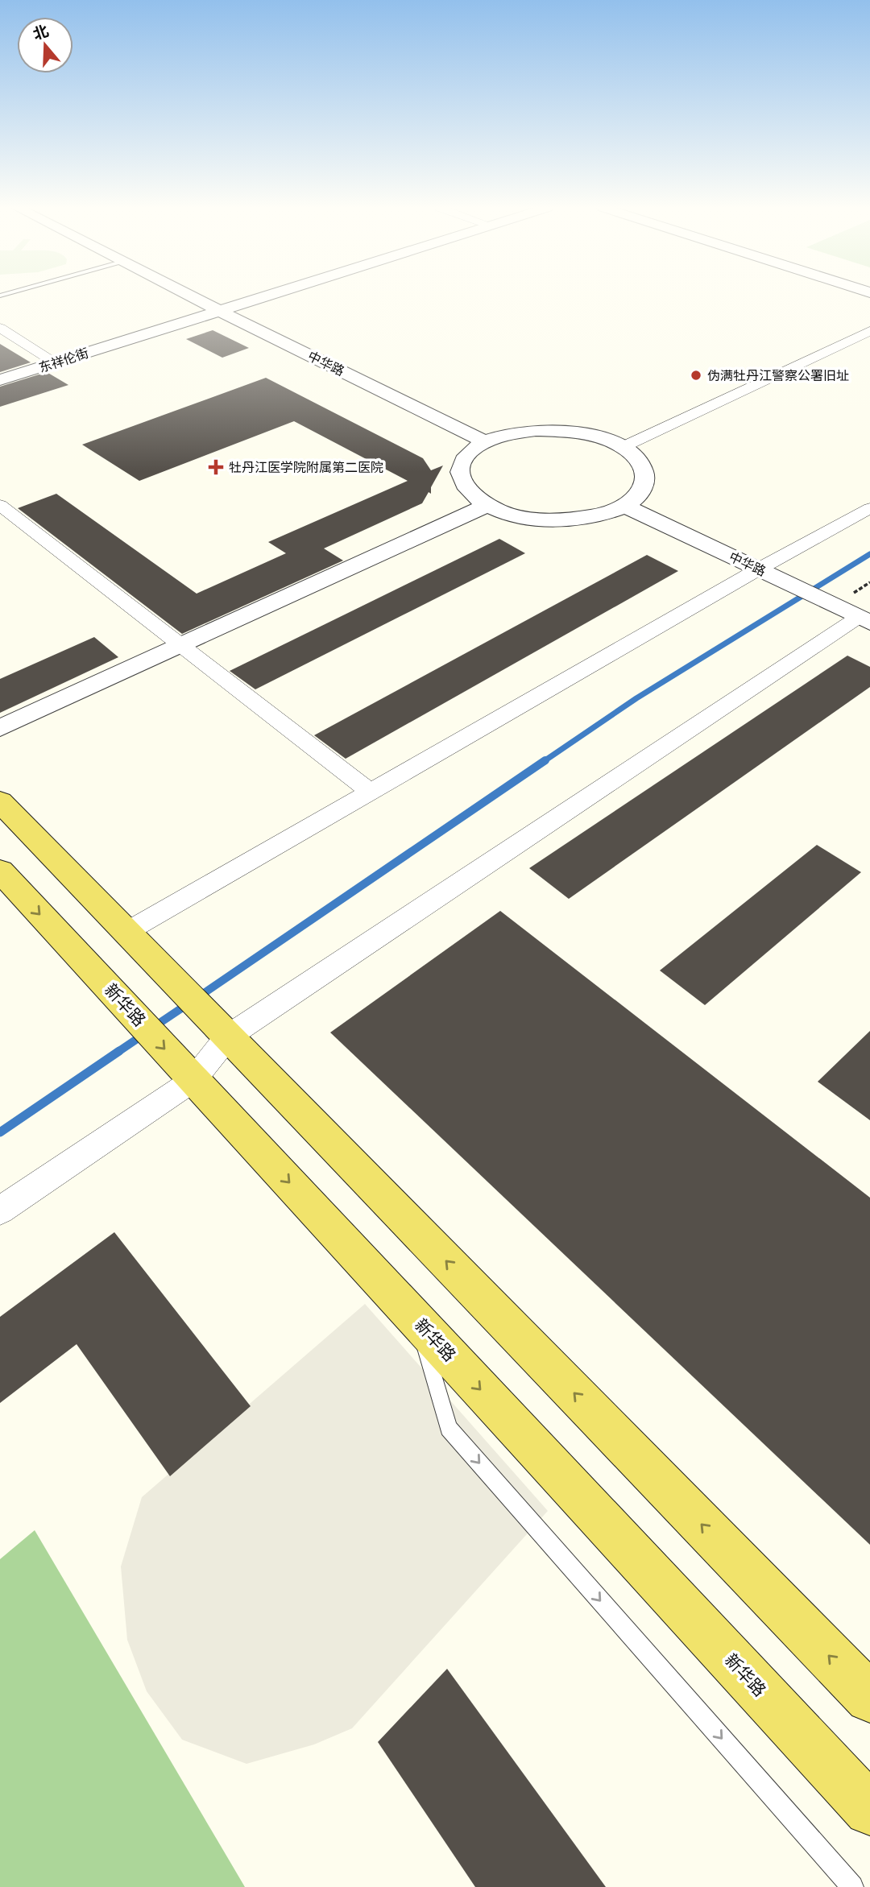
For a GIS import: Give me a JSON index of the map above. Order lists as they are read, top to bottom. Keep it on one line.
{"streets":{"main road":["新华路"],"street":["东祥伦街","中华路"]},"crossings":[["东祥伦街","中华路"]],"places":{"other":["伪满牡丹江警察公署旧址"],"health":["牡丹江医学院附属第二医院"]},"north":"top"}
